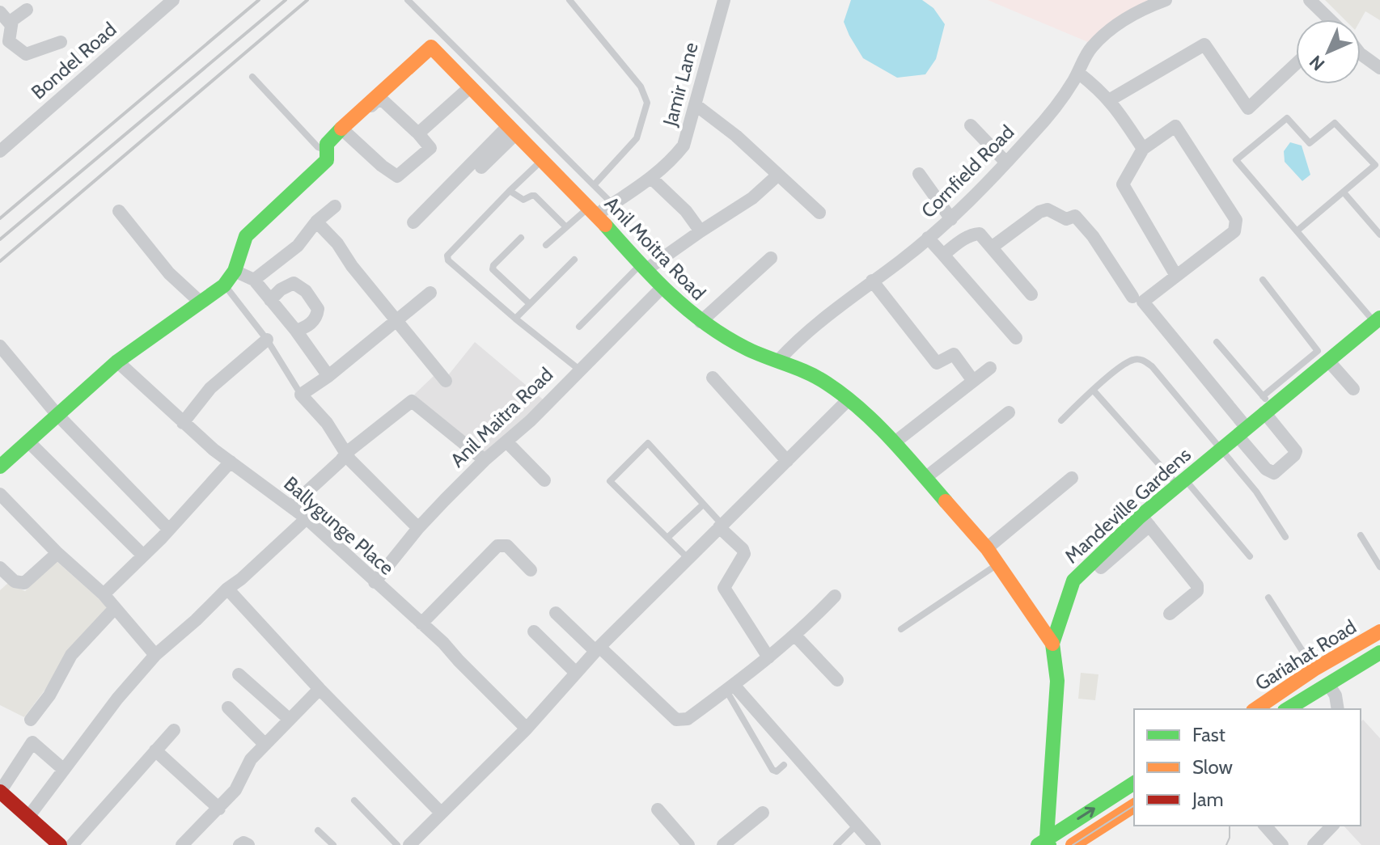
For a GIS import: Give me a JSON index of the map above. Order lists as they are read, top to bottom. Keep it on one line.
{"streets":{"street":["Bondel Road","Jamir Lane","Cornfield Road","Anil Moitra Road","Anil Maitra Road","Mandeville Gardens","Ballygunge Place","Gariahat Road"]},"crossings":[["Jamir Lane","Anil Moitra Road"],["Cornfield Road","Anil Moitra Road"],["Anil Moitra Road","Anil Maitra Road"],["Anil Moitra Road","Mandeville Gardens"],["Anil Maitra Road","Ballygunge Place"]],"legend":["Fast","Slow","Jam"],"north":"bottom left"}
